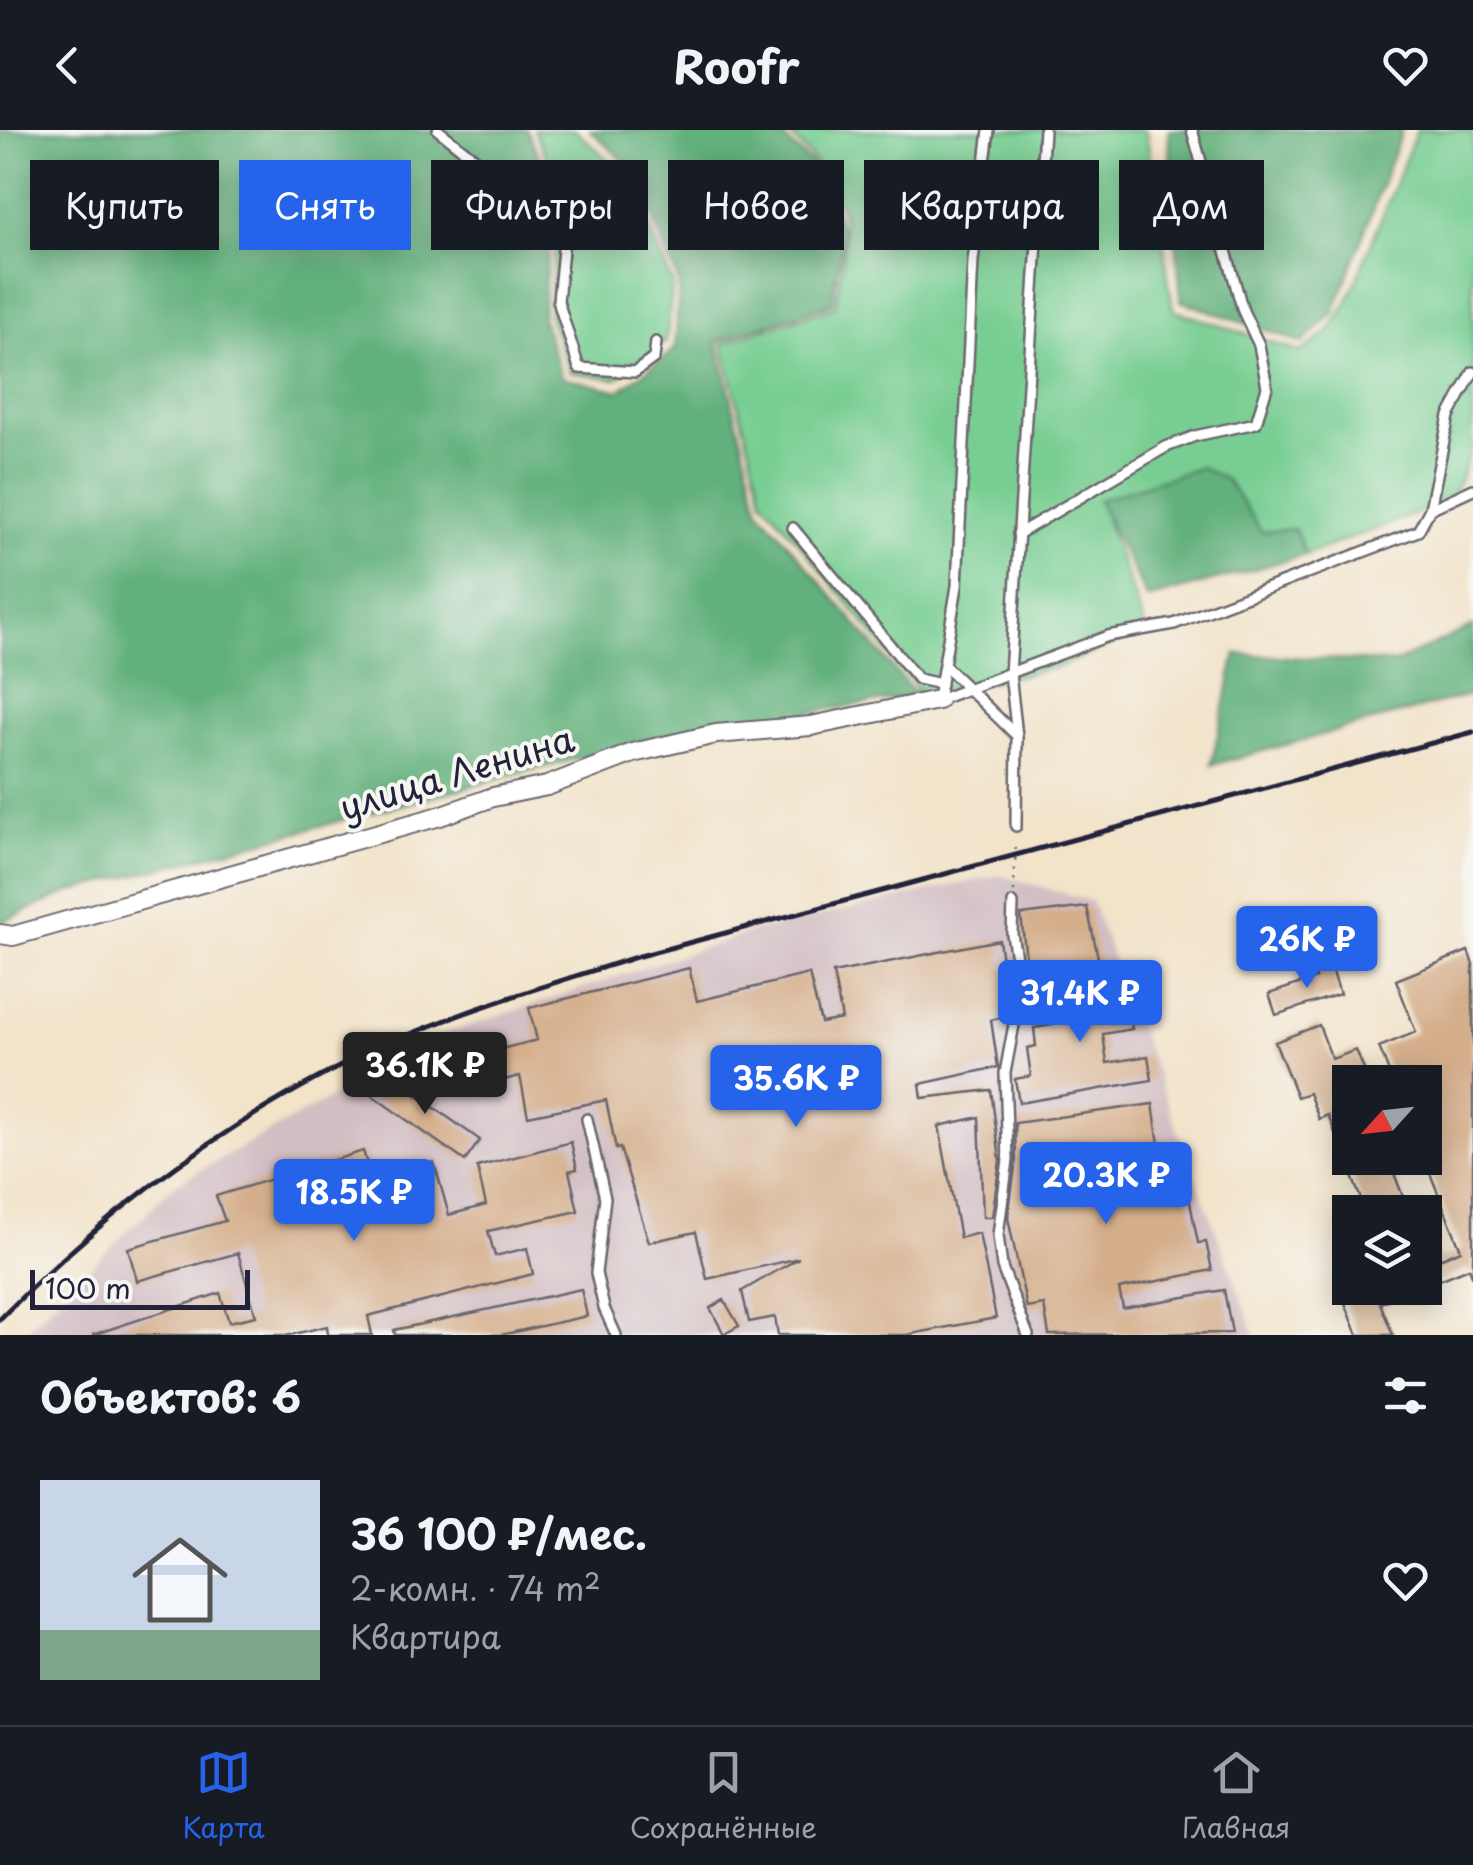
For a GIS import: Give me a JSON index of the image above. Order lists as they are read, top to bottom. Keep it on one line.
{"streets":{"street":["улица Ленина"]},"scale_bar":"100 m","north":"bottom left","page":{"header":"Roofr","chip":["Купить","Снять","Фильтры","Новое","Квартира","Дом"],"price":["26K ₽","31.4K ₽","36.1K ₽","35.6K ₽","20.3K ₽","18.5K ₽"],"scale":"100 m","heading":"Объектов: 6","list":[{"name":"36 100 ₽/мес.","note":"2-комн. · 74 m² · Квартира"}],"tabs":["Карта","Сохранённые","Главная"]}}
